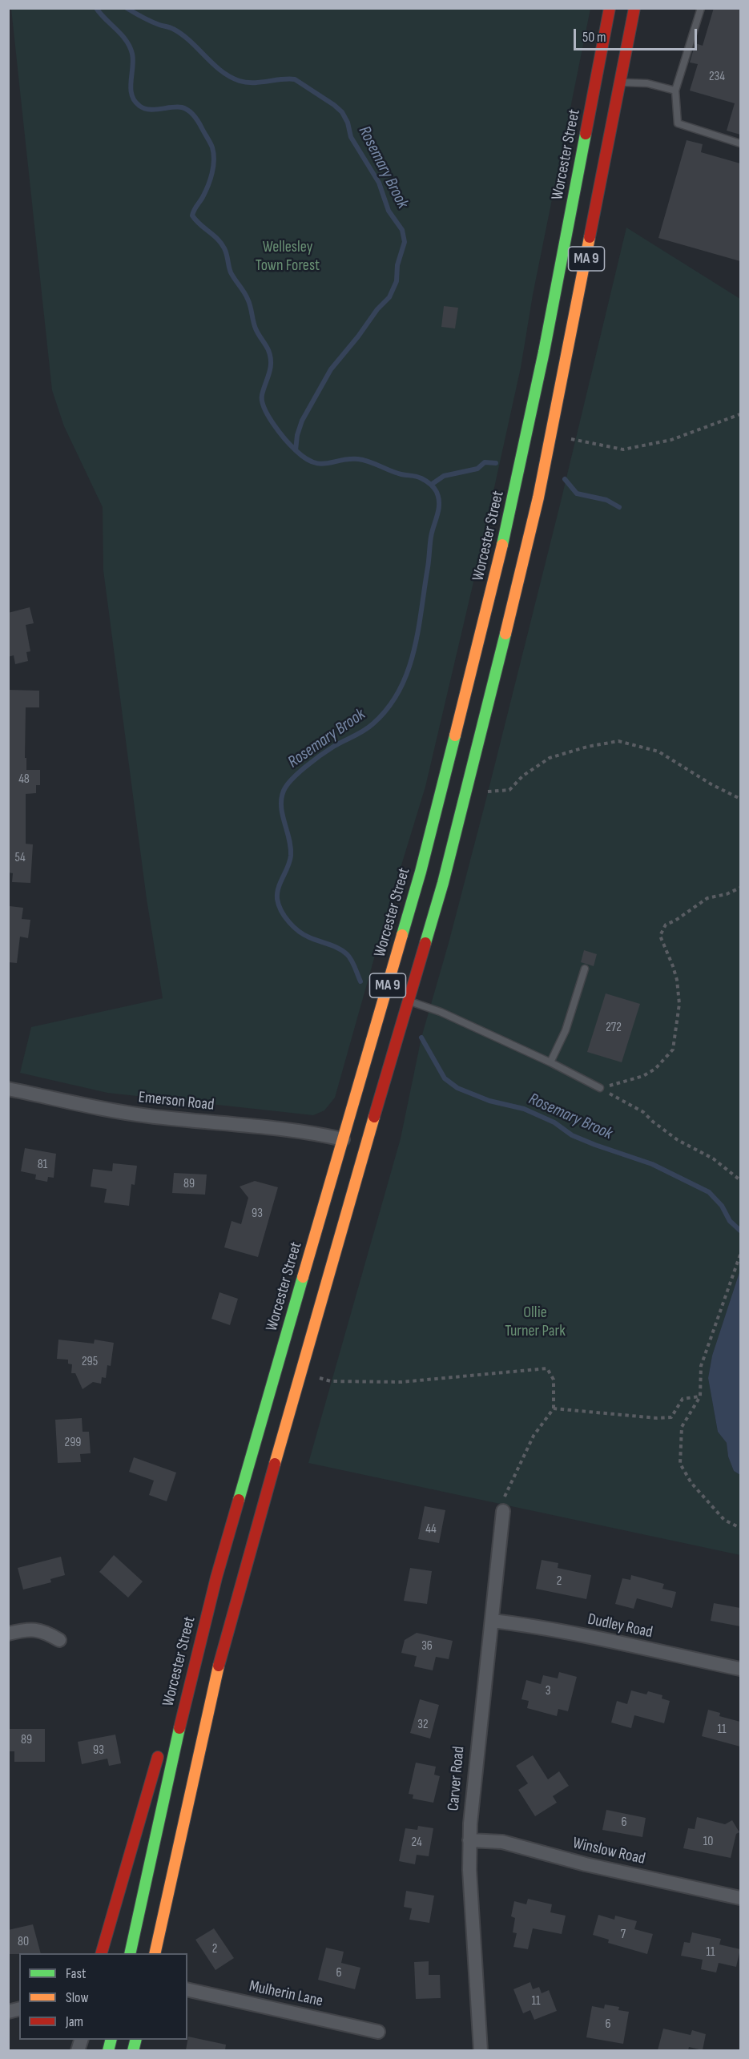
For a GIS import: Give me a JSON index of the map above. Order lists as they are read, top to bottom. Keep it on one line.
{"streets":{"highway":["Worcester Street","MA 9"],"street":["Emerson Road","Dudley Road","Carver Road","Winslow Road","Mulherin Lane"]},"crossings":[["Worcester Street","Emerson Road"],["Dudley Road","Carver Road"],["Carver Road","Winslow Road"]],"water":["Rosemary Brook"],"parks":["Wellesley Town Forest","Ollie Turner Park"],"house_numbers":["234","48","54","272","81","89","93","295","299","44","2","36","3","32","11","89","93","6","10","24","7","80","2","11","6","11","6"],"legend":["Fast","Slow","Jam"],"scale_bar":"50 m"}
